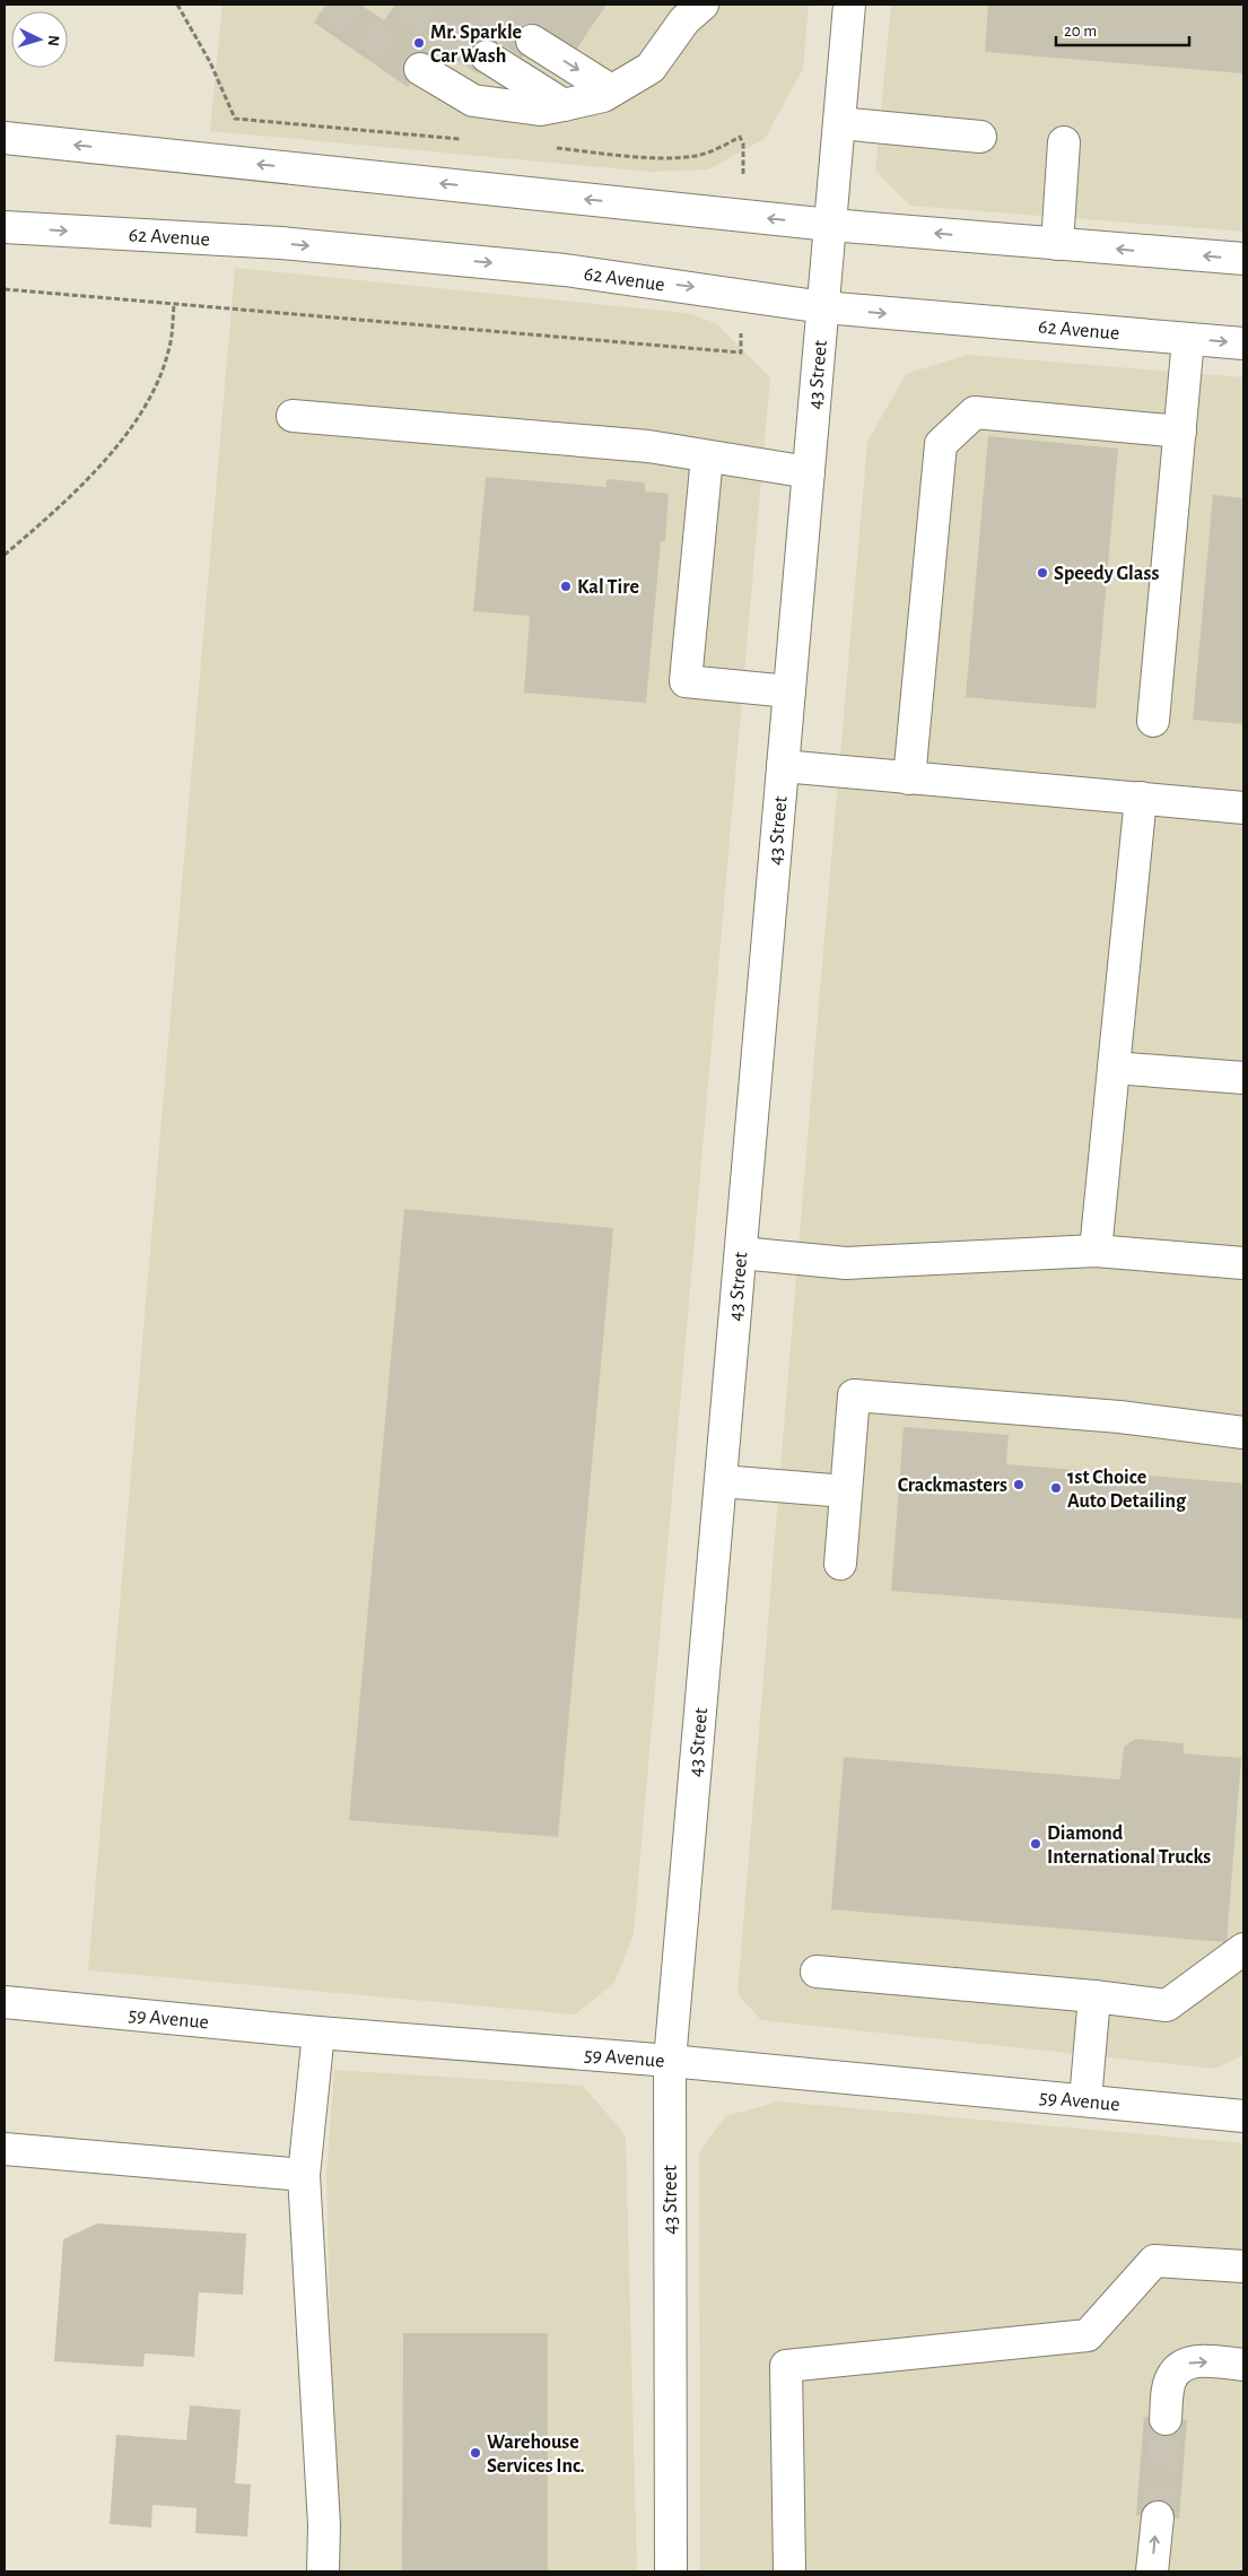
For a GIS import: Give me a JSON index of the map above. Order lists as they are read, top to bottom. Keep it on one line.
{"streets":{"street":["62 Avenue","43 Street","59 Avenue"]},"crossings":[["62 Avenue","43 Street"],["43 Street","59 Avenue"]],"places":["Mr. Sparkle Car Wash","Speedy Glass","Kal Tire","Crackmasters","1st Choice Auto Detailing","Diamond International Trucks","Warehouse Services Inc."],"scale_bar":"20 m","north":"right"}
